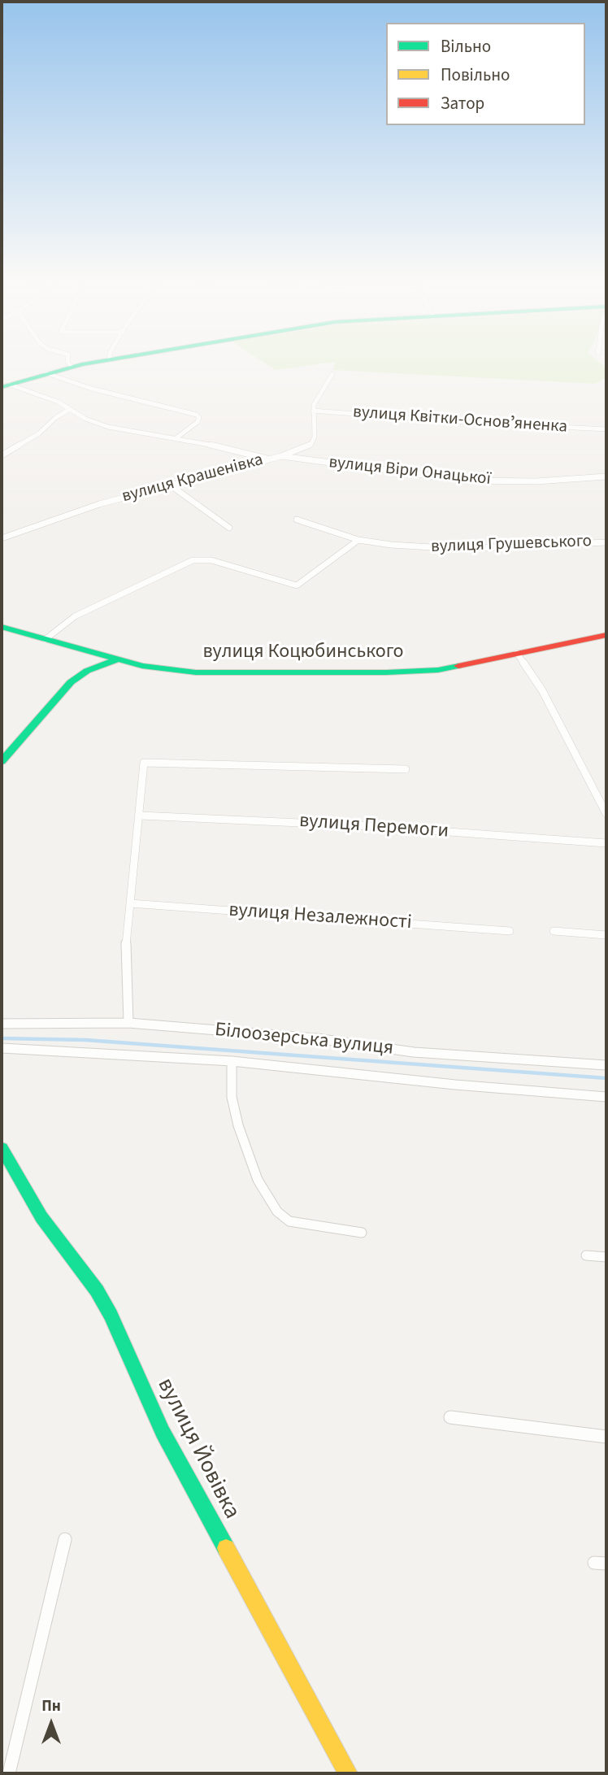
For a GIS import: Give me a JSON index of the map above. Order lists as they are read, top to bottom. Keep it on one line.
{"streets":{"street":["вулиця Квітки-Основʼяненка","вулиця Віри Онацької","вулиця Крашенівка","вулиця Грушевського","вулиця Коцюбинського","вулиця Перемоги","вулиця Незалежності","Білоозерська вулиця","вулиця Йовівка"]},"crossings":[["вулиця Квітки-Основʼяненка","вулиця Крашенівка"],["вулиця Віри Онацької","вулиця Крашенівка"]],"legend":["Вільно","Повільно","Затор"],"north":"top"}
